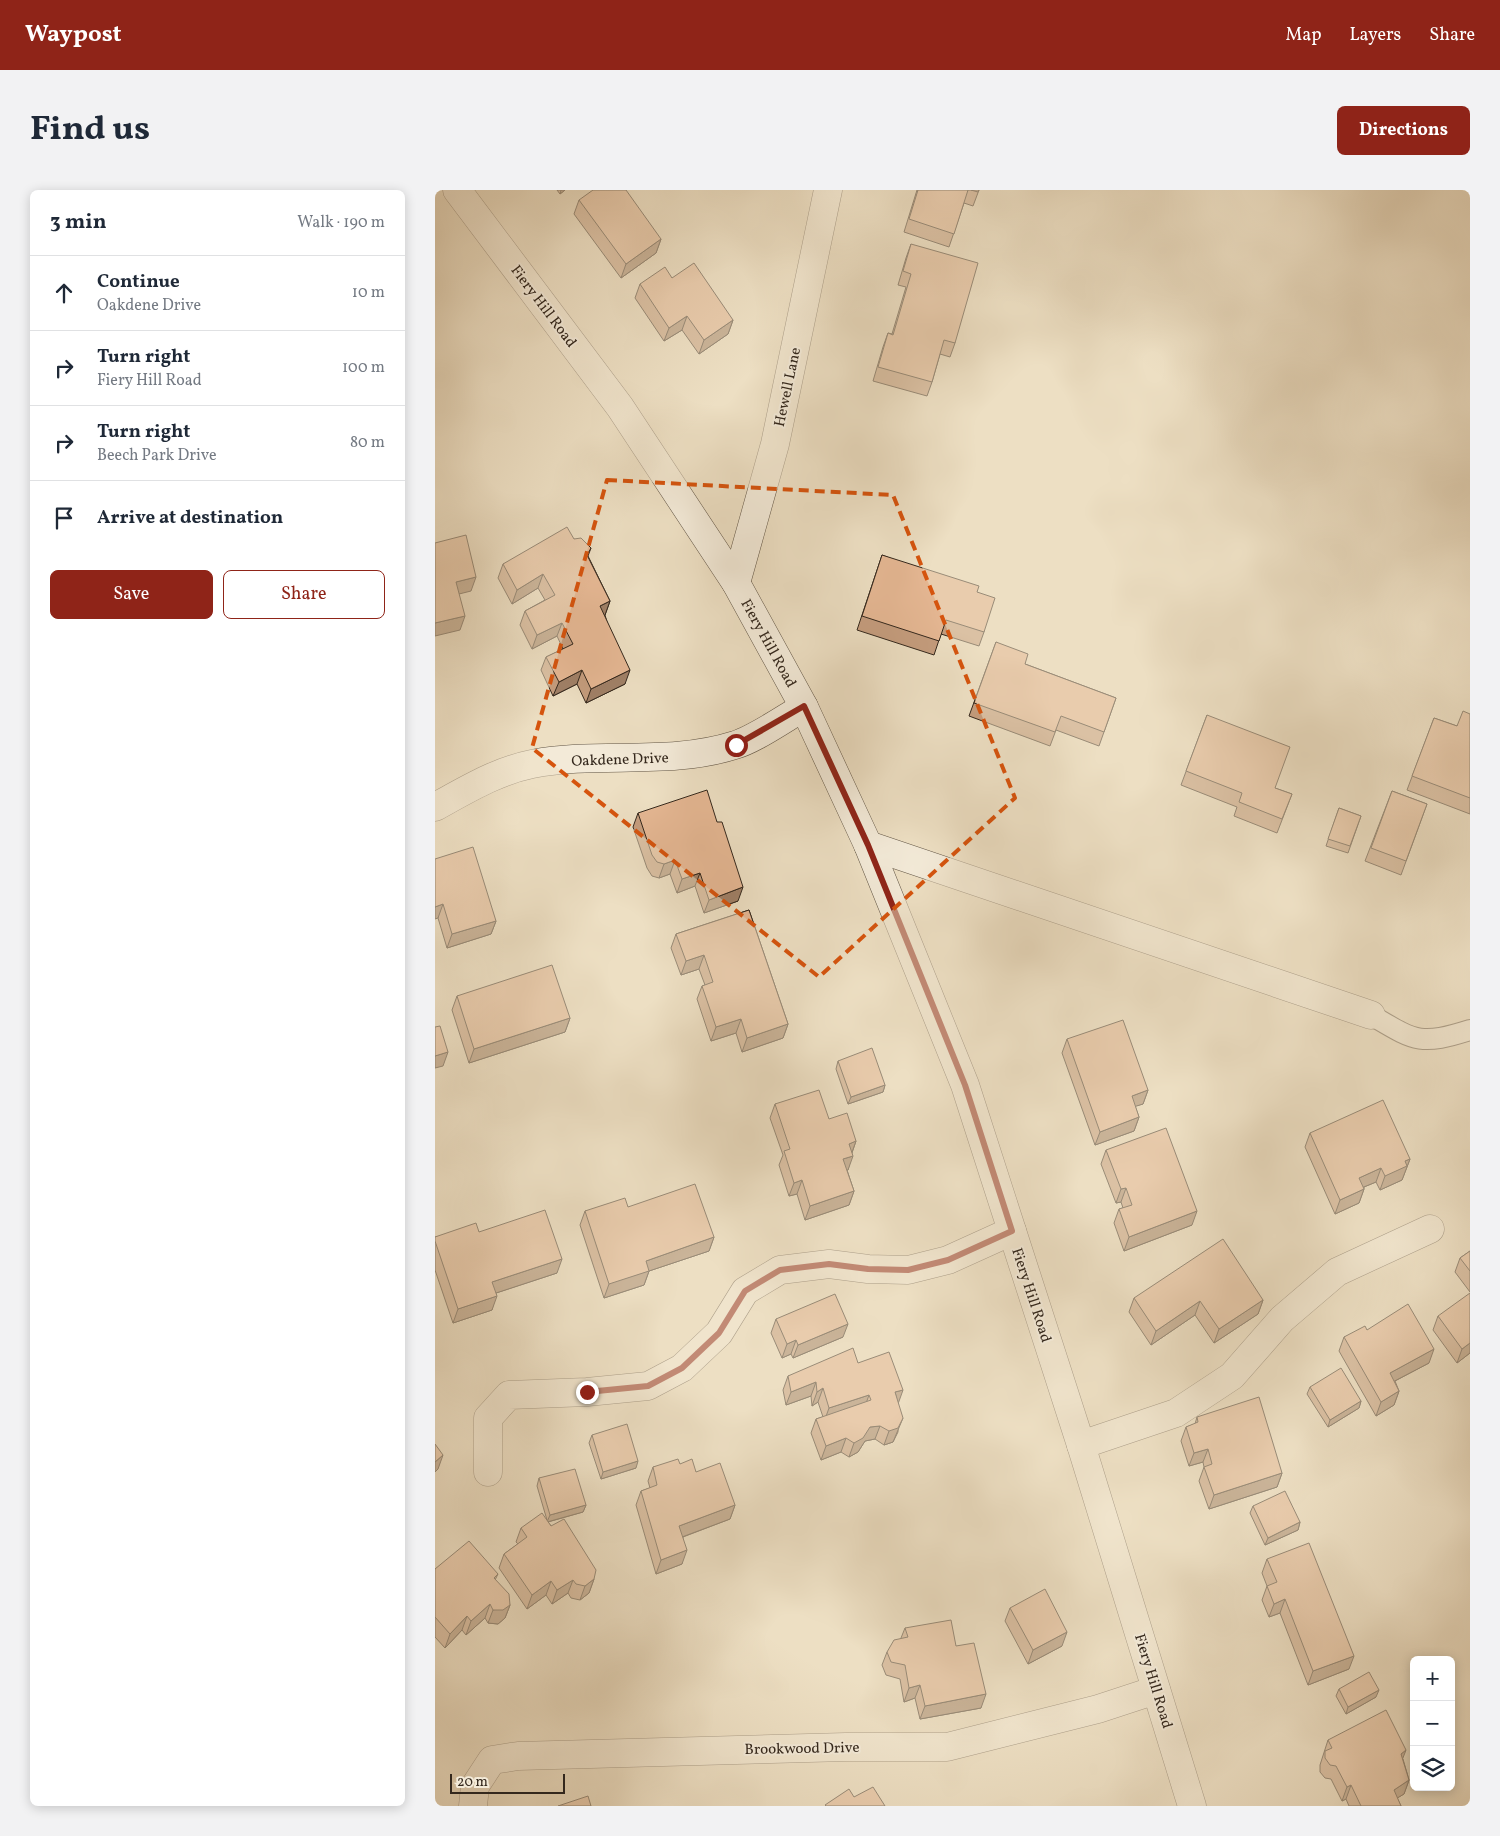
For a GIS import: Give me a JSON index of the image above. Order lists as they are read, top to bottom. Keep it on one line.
{"streets":{"street":["Fiery Hill Road","Hewell Lane","Oakdene Drive","Brookwood Drive"]},"crossings":[["Fiery Hill Road","Hewell Lane"],["Fiery Hill Road","Oakdene Drive"],["Fiery Hill Road","Brookwood Drive"]],"scale_bar":"20 m","page":{"header":"Waypost","nav":["Map","Layers","Share"],"title":"Find us","buttons":["Directions",["Save","Share"]],"heading":["3 min","Walk · 190 m"],"list":[["Continue","Oakdene Drive","10 m"],["Turn right","Fiery Hill Road","100 m"],["Turn right","Beech Park Drive","80 m"],"Arrive at destination"],"map_buttons":["+","−"],"scale":"20 m"}}
